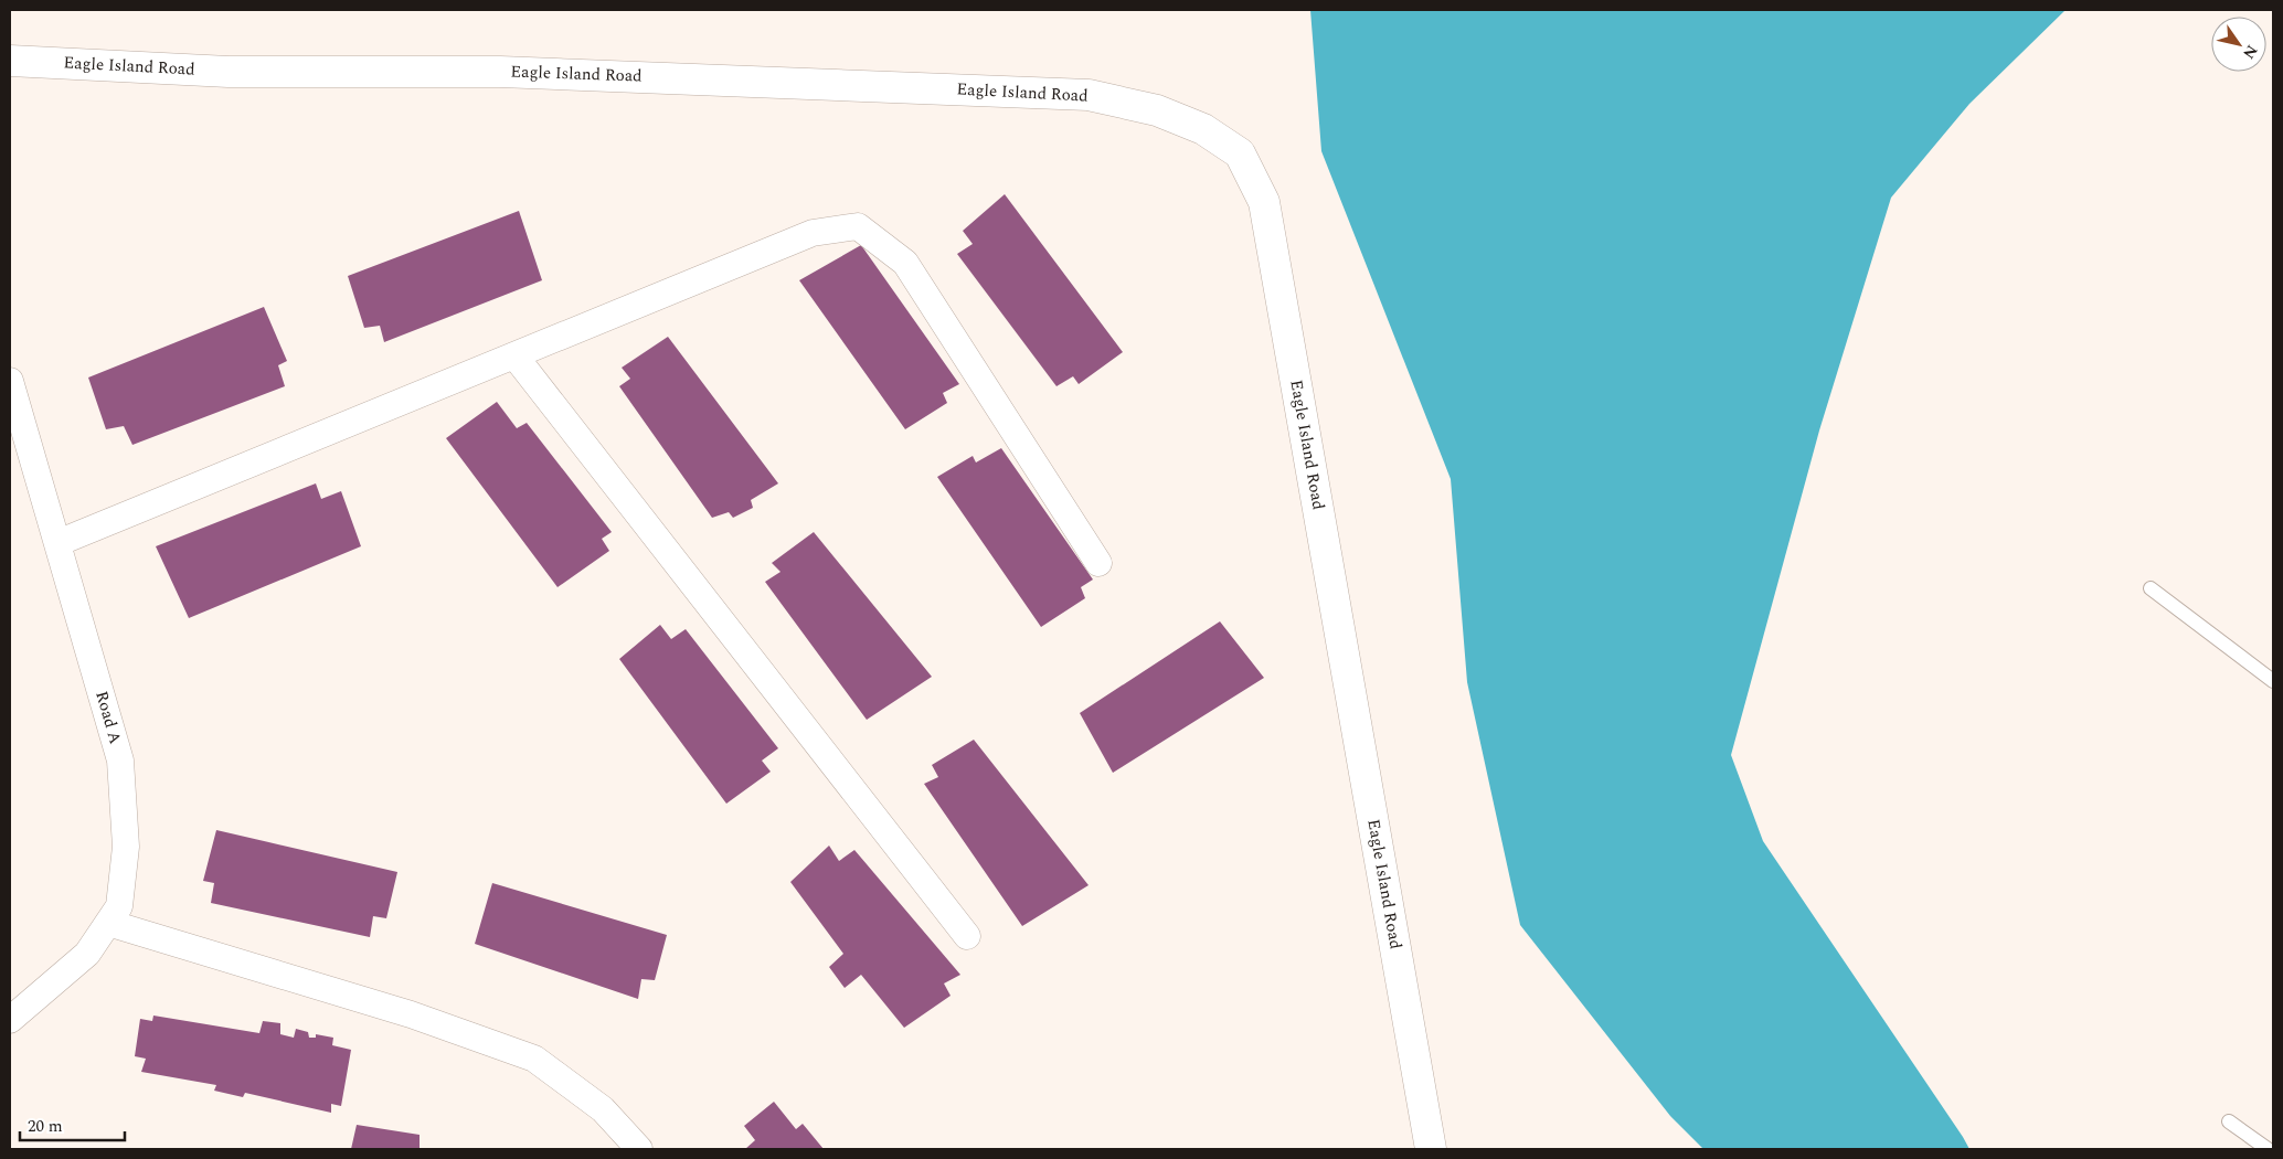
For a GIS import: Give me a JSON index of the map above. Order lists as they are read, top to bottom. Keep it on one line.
{"streets":{"street":["Eagle Island Road","Road A"]},"scale_bar":"20 m","north":"bottom right"}
